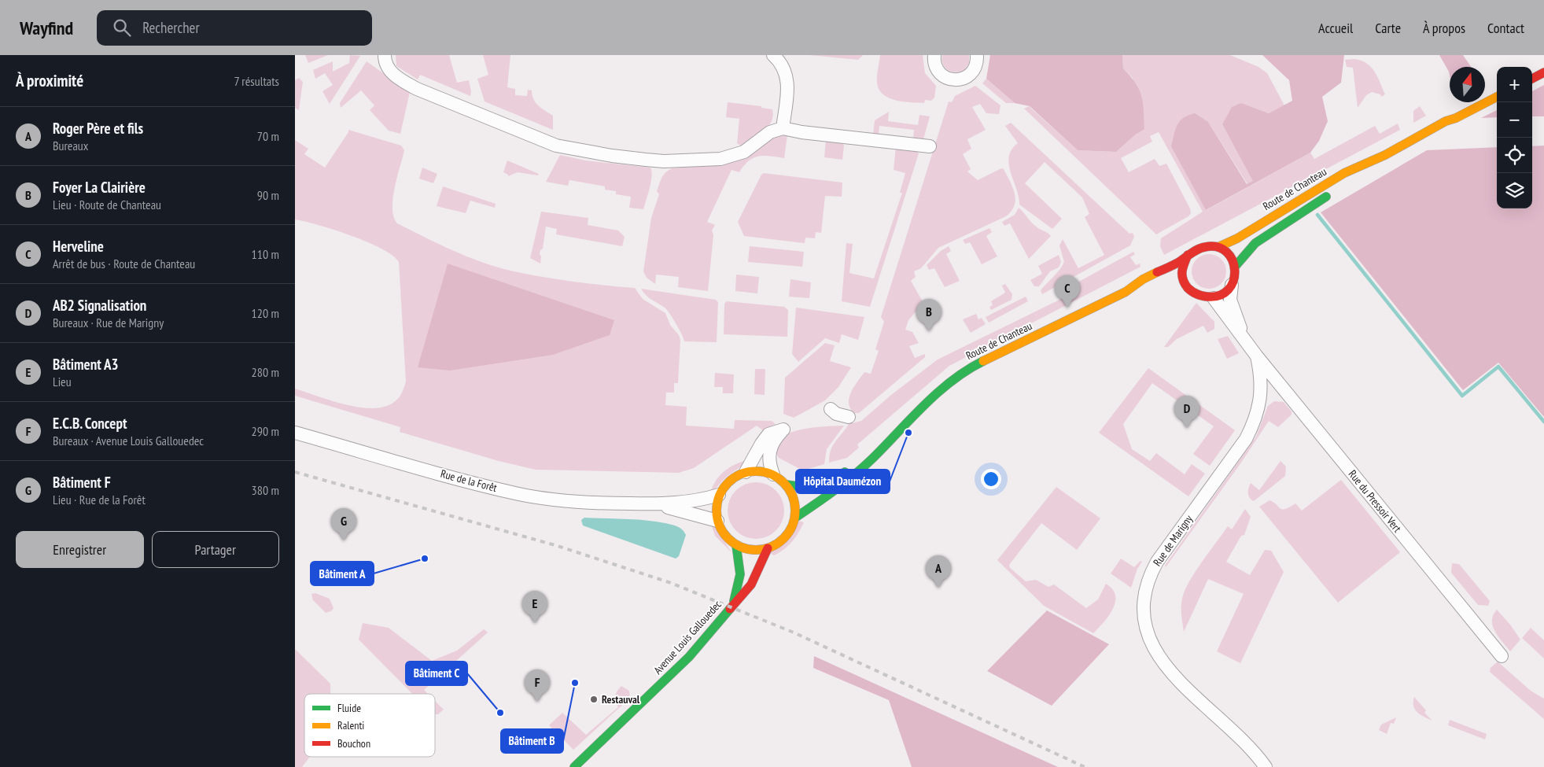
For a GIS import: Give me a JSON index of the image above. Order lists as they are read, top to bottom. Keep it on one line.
{"streets":{"main road":["Route de Chanteau","Avenue Louis Gallouedec"],"street":["Rue de la Forêt","Rue du Pressoir Vert","Rue de Marigny"]},"crossings":[["Route de Chanteau","Rue de la Forêt"],["Route de Chanteau","Rue du Pressoir Vert"],["Route de Chanteau","Avenue Louis Gallouedec"],["Rue de la Forêt","Avenue Louis Gallouedec"],["Rue du Pressoir Vert","Rue de Marigny"]],"places":["Hôpital Daumézon","Bâtiment A","Bâtiment B","Restauval","Bâtiment C"],"legend":["Fluide","Ralenti","Bouchon"],"north":"top","page":{"header":"Wayfind","search":"Rechercher","nav":["Accueil","Carte","À propos","Contact"],"heading":["À proximité","7 résultats"],"map_buttons":["+","−"],"list":[{"mark":"A","name":"Roger Père et fils","note":"Bureaux","value":"70 m"},{"mark":"B","name":"Foyer La Clairière","note":"Lieu · Route de Chanteau","value":"90 m"},{"mark":"C","name":"Herveline","note":"Arrêt de bus · Route de Chanteau","value":"110 m"},{"mark":"D","name":"AB2 Signalisation","note":"Bureaux · Rue de Marigny","value":"120 m"},{"mark":"E","name":"Bâtiment A3","note":"Lieu","value":"280 m"},{"mark":"F","name":"E.C.B. Concept","note":"Bureaux · Avenue Louis Gallouedec","value":"290 m"},{"mark":"G","name":"Bâtiment F","note":"Lieu · Rue de la Forêt","value":"380 m"}],"pins":["C","B","D","G","A","E","F"],"buttons":["Enregistrer","Partager"]}}
